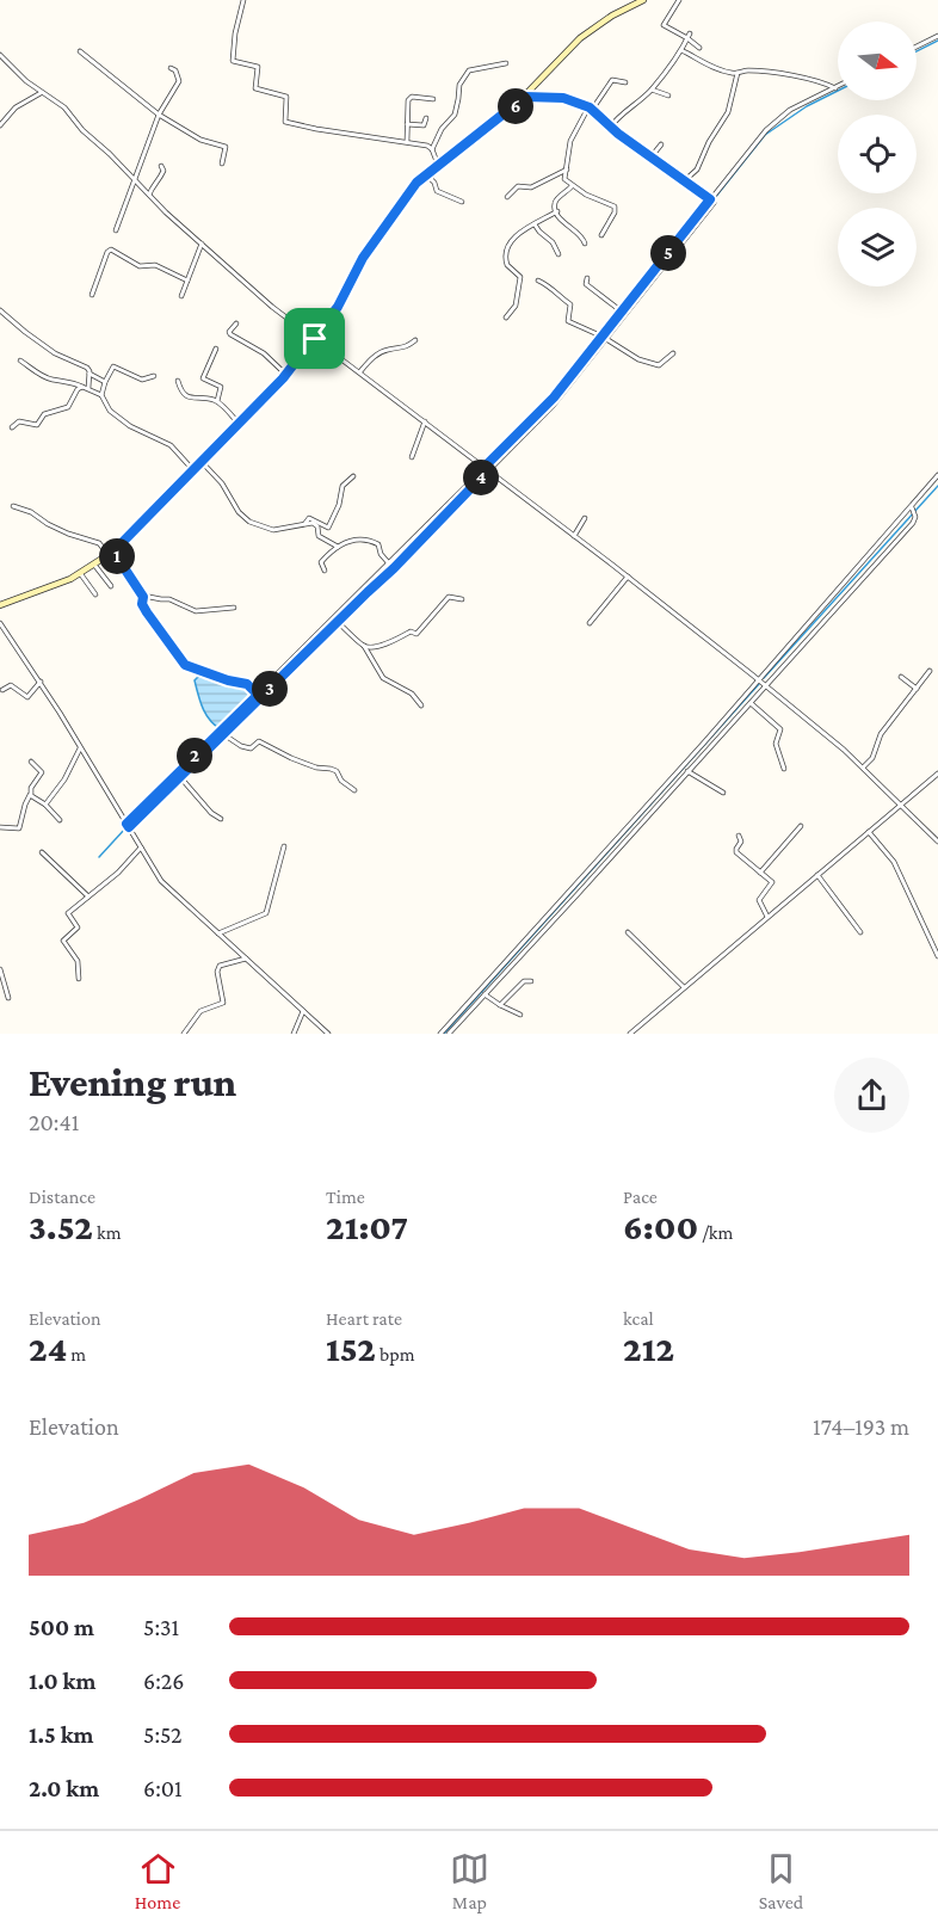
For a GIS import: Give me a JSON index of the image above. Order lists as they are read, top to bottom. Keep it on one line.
{"north":"right","page":{"pins":["6","5","4","1","3","2"],"heading":["Evening run","20:41"],"stats":[["Distance","3.52 km"],["Time","21:07"],["Pace","6:00 /km"],["Elevation","24 m"],["Heart rate","152 bpm"],["kcal","212"]],"chart":["Elevation","174–193 m"],"list":[{"name":"500 m","note":"5:31"},{"name":"1.0 km","note":"6:26"},{"name":"1.5 km","note":"5:52"},{"name":"2.0 km","note":"6:01"}],"tabs":["Home","Map","Saved"]}}
